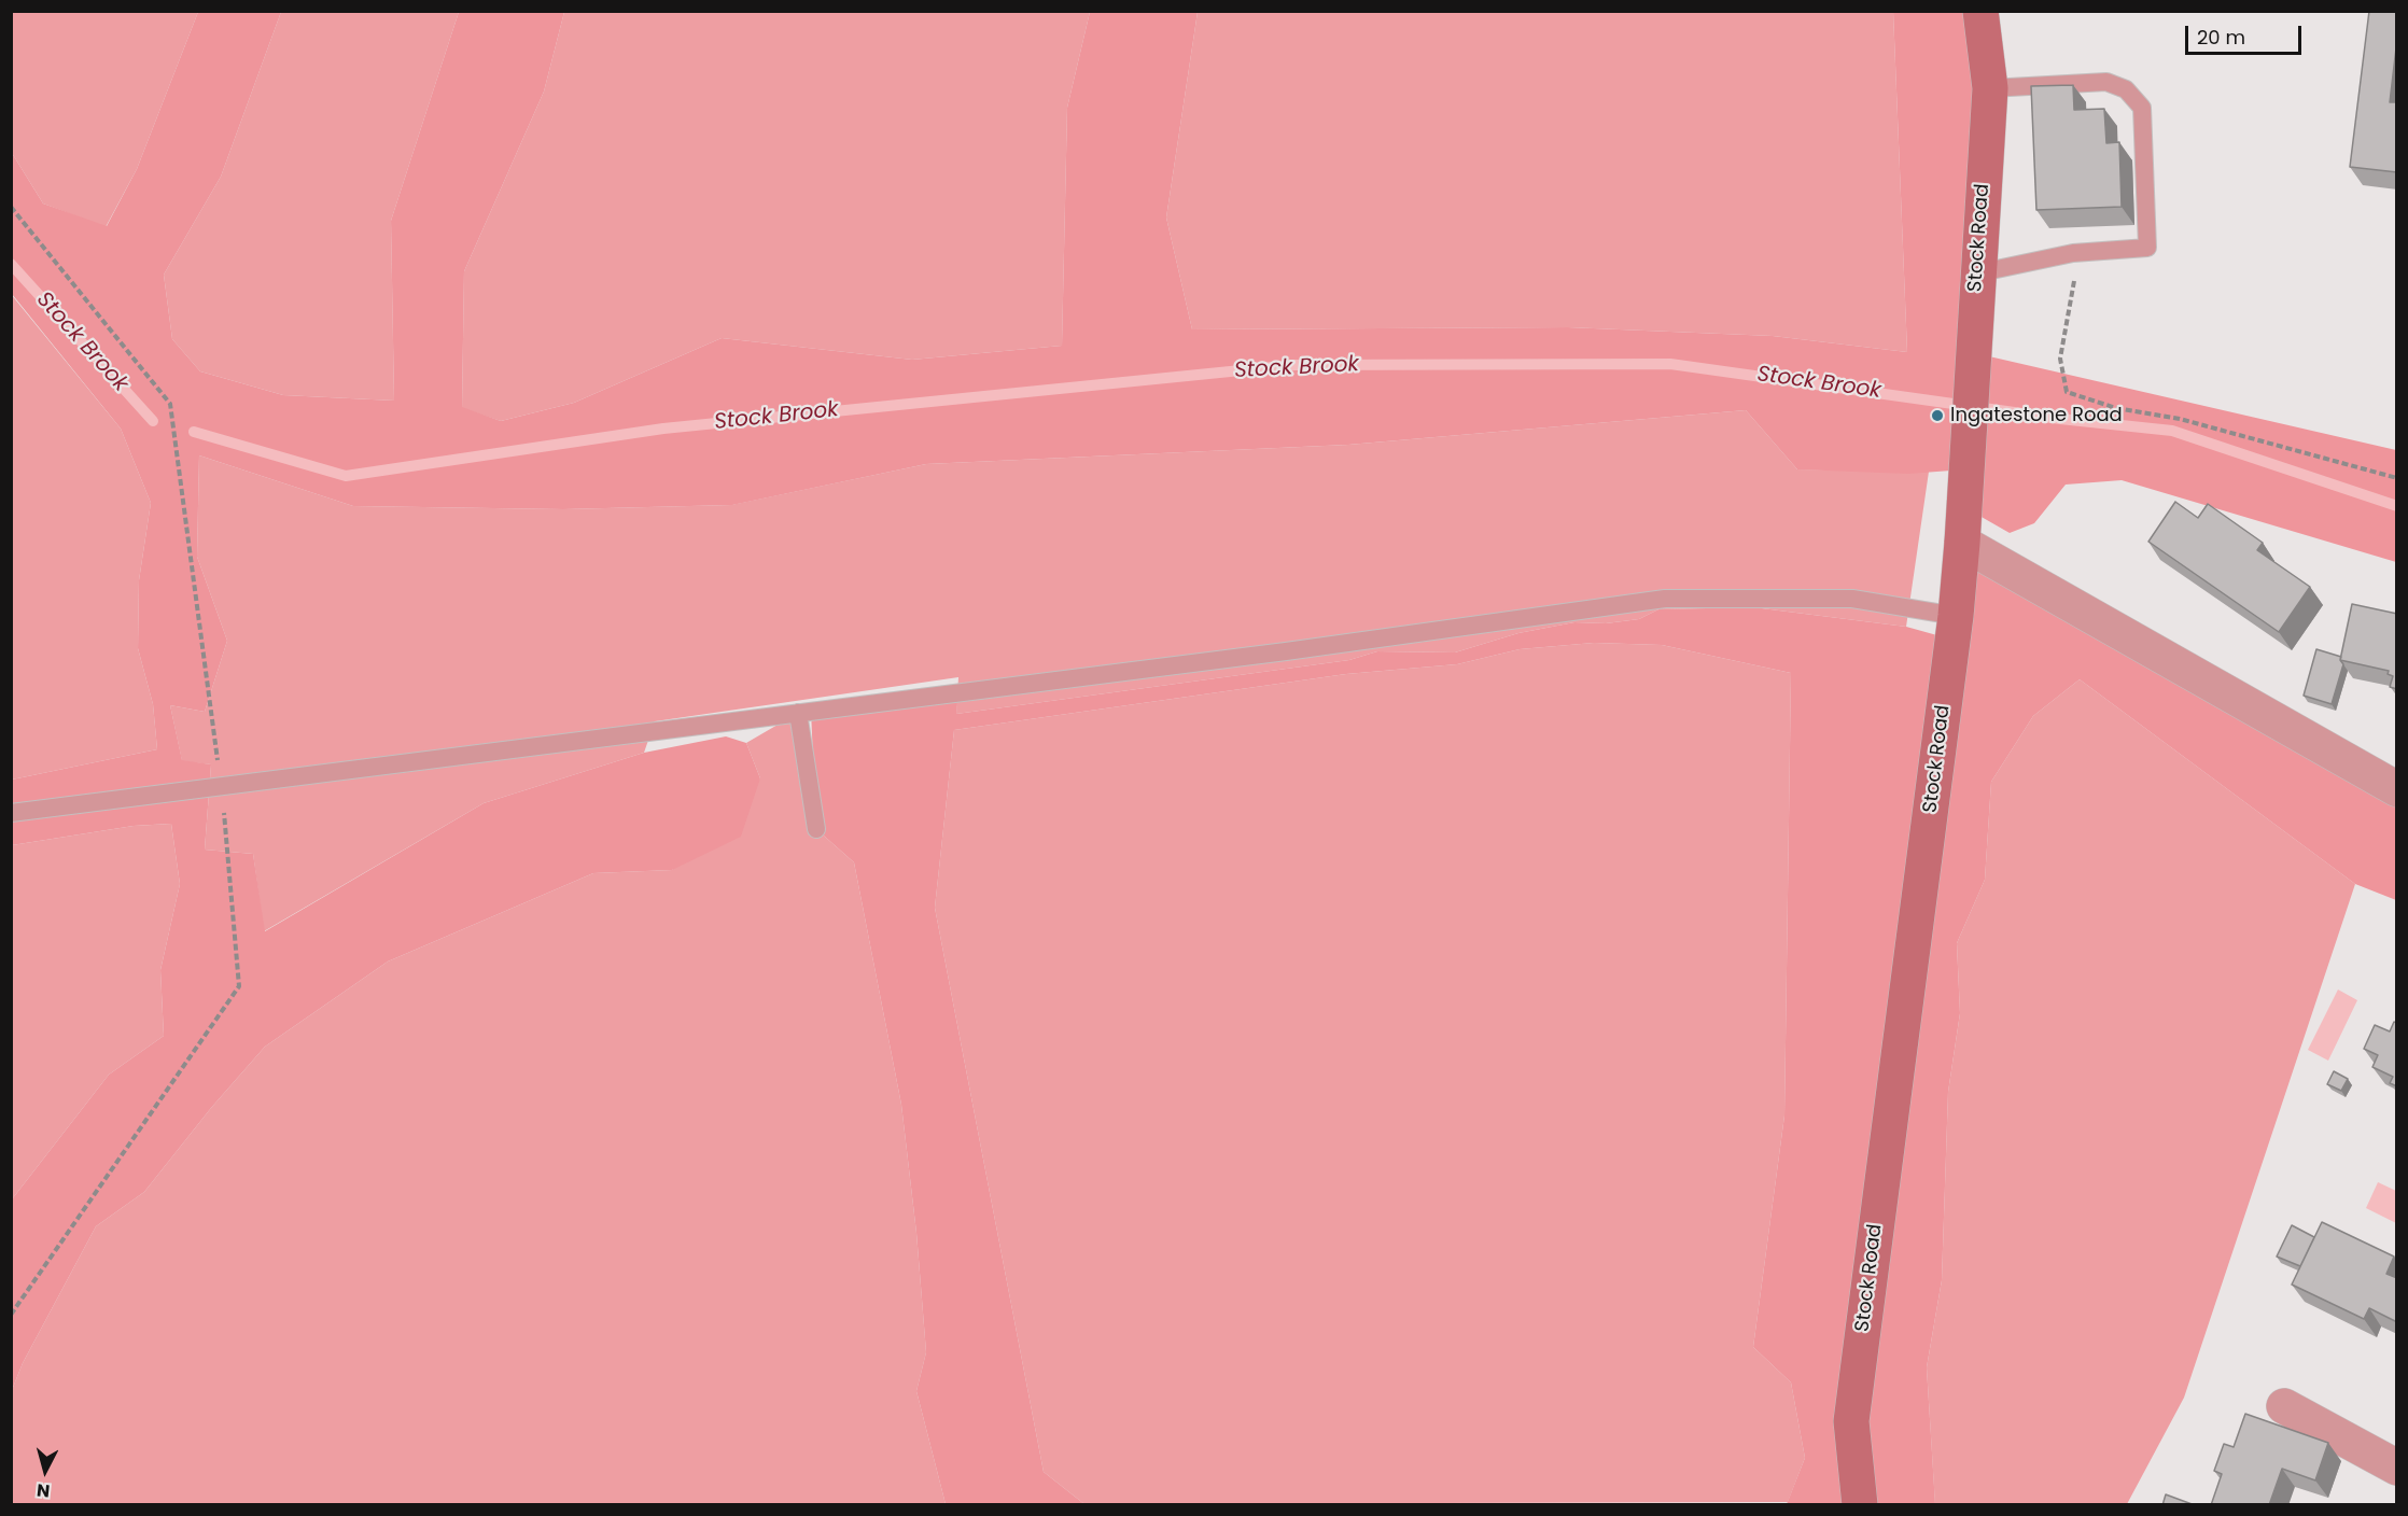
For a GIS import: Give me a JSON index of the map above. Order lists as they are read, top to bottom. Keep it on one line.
{"streets":{"main road":["Stock Road"]},"water":["Stock Brook"],"places":["Ingatestone Road"],"scale_bar":"20 m","north":"bottom"}
